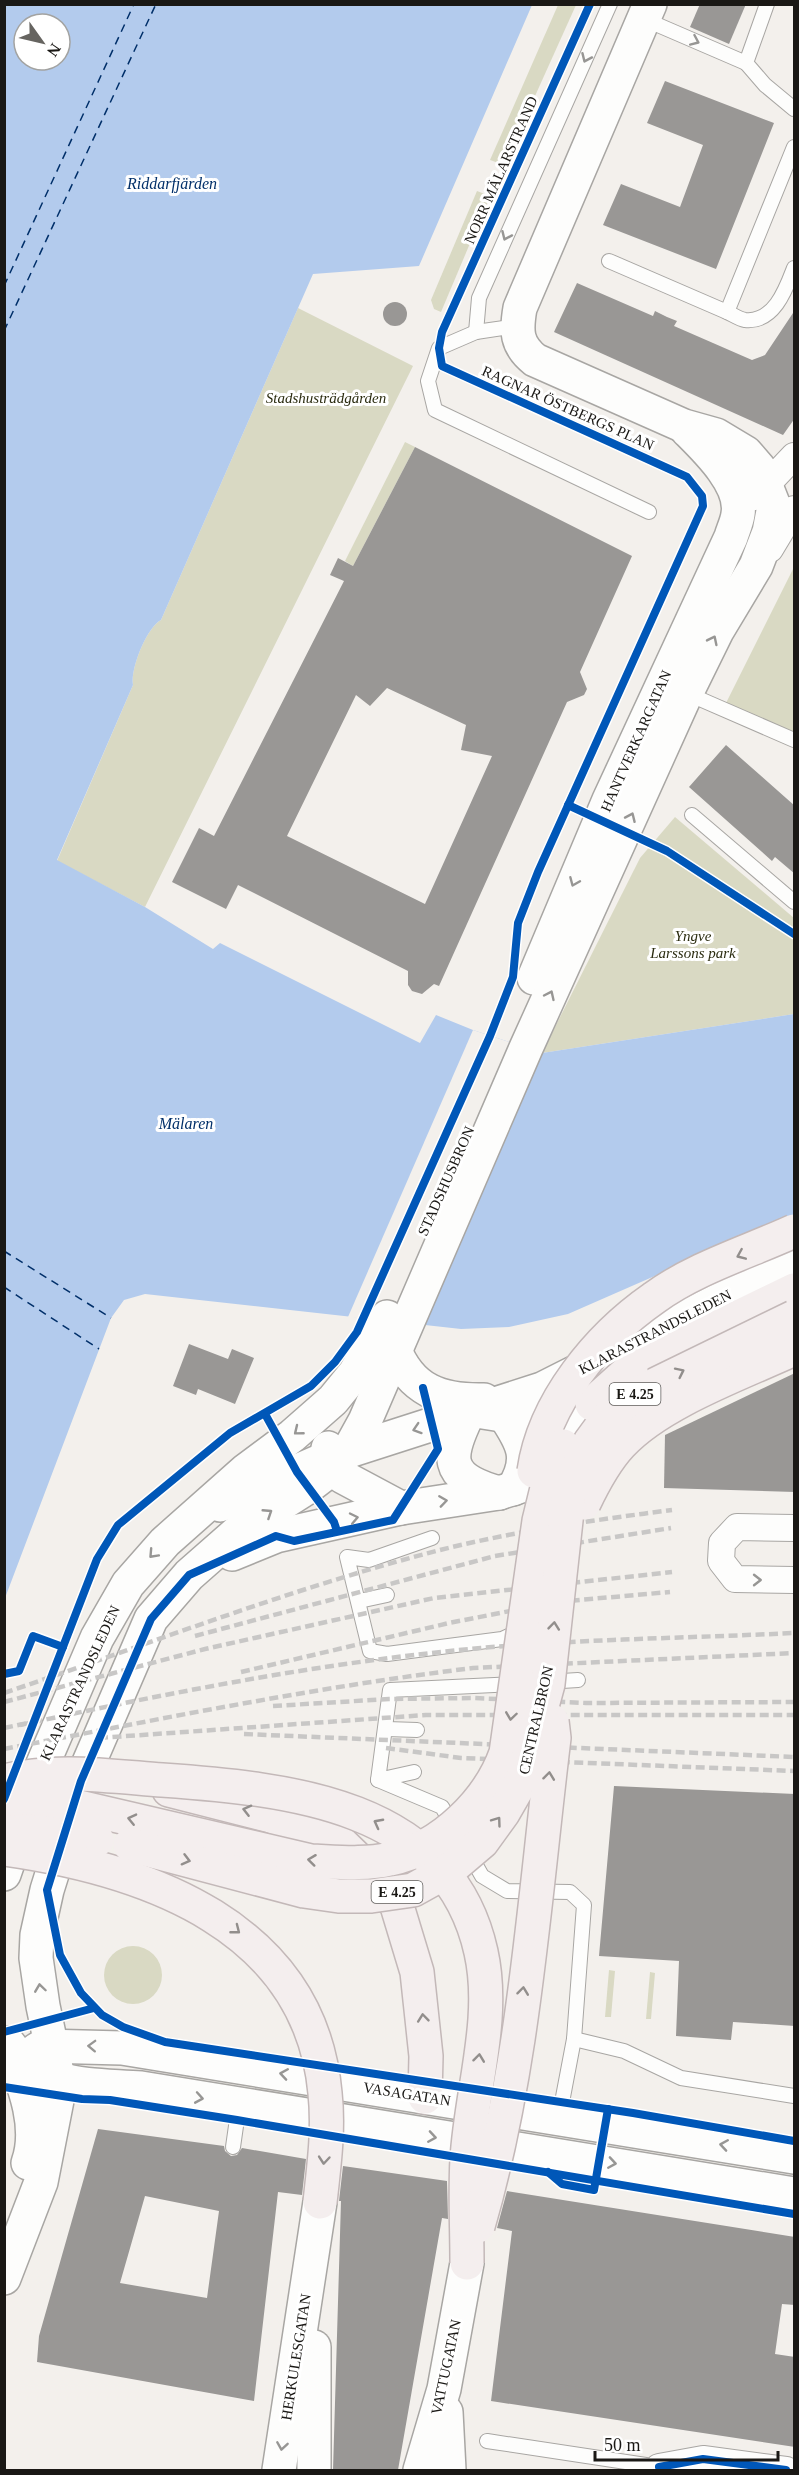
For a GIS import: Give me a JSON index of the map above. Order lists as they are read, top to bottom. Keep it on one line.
{"streets":{"highway":["E 4.25","CENTRALBRON"],"street":["RAGNAR ÖSTBERGS PLAN","HANTVERKARGATAN","STADSHUSBRON","KLARASTRANDSLEDEN","VASAGATAN","HERKULESGATAN","VATTUGATAN"],"cycle path":["NORR MÄLARSTRAND"]},"crossings":[["RAGNAR ÖSTBERGS PLAN","HANTVERKARGATAN"],["HANTVERKARGATAN","STADSHUSBRON"],["STADSHUSBRON","KLARASTRANDSLEDEN"],["KLARASTRANDSLEDEN","VASAGATAN"]],"water":["Riddarfjärden","Mälaren"],"parks":["Stadshusträdgården","Yngve Larssons park"],"scale_bar":"50 m","north":"bottom right"}
